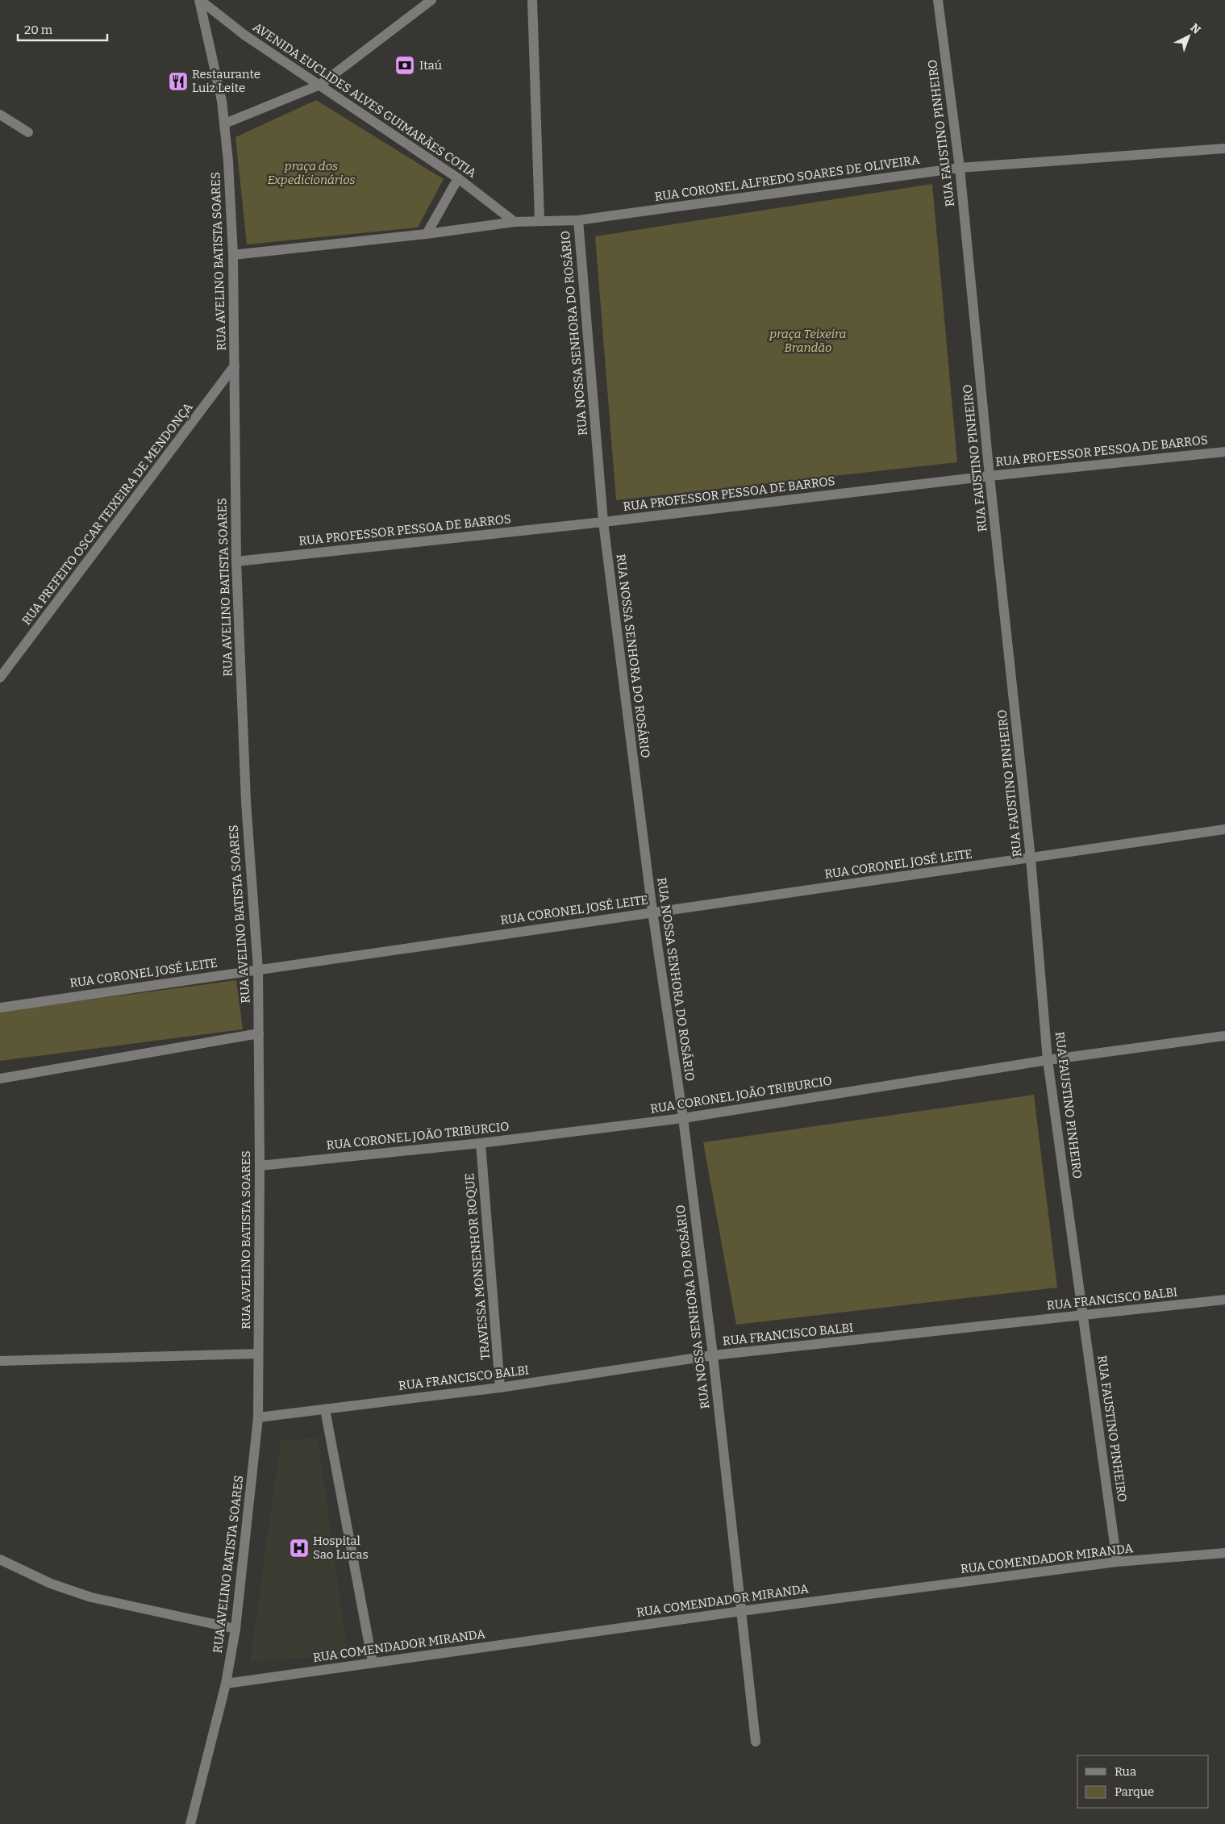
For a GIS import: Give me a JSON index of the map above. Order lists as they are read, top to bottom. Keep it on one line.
{"streets":{"street":["AVENIDA EUCLIDES ALVES GUIMARÃES COTIA","RUA FAUSTINO PINHEIRO","RUA CORONEL ALFREDO SOARES DE OLIVEIRA","RUA AVELINO BATISTA SOARES","RUA NOSSA SENHORA DO ROSÁRIO","RUA PROFESSOR PESSOA DE BARROS","RUA PREFEITO OSCAR TEIXEIRA DE MENDONÇA","RUA CORONEL JOSÉ LEITE","RUA CORONEL JOÃO TRIBURCIO","TRAVESSA MONSENHOR ROQUE","RUA FRANCISCO BALBI","RUA COMENDADOR MIRANDA"]},"crossings":[["AVENIDA EUCLIDES ALVES GUIMARÃES COTIA","RUA CORONEL ALFREDO SOARES DE OLIVEIRA"],["AVENIDA EUCLIDES ALVES GUIMARÃES COTIA","RUA AVELINO BATISTA SOARES"],["RUA FAUSTINO PINHEIRO","RUA CORONEL ALFREDO SOARES DE OLIVEIRA"],["RUA FAUSTINO PINHEIRO","RUA PROFESSOR PESSOA DE BARROS"],["RUA FAUSTINO PINHEIRO","RUA CORONEL JOSÉ LEITE"],["RUA FAUSTINO PINHEIRO","RUA CORONEL JOÃO TRIBURCIO"],["RUA FAUSTINO PINHEIRO","RUA FRANCISCO BALBI"],["RUA FAUSTINO PINHEIRO","RUA COMENDADOR MIRANDA"],["RUA CORONEL ALFREDO SOARES DE OLIVEIRA","RUA AVELINO BATISTA SOARES"],["RUA CORONEL ALFREDO SOARES DE OLIVEIRA","RUA NOSSA SENHORA DO ROSÁRIO"],["RUA AVELINO BATISTA SOARES","RUA PROFESSOR PESSOA DE BARROS"],["RUA AVELINO BATISTA SOARES","RUA PREFEITO OSCAR TEIXEIRA DE MENDONÇA"],["RUA AVELINO BATISTA SOARES","RUA CORONEL JOSÉ LEITE"],["RUA AVELINO BATISTA SOARES","RUA CORONEL JOÃO TRIBURCIO"],["RUA AVELINO BATISTA SOARES","RUA FRANCISCO BALBI"],["RUA AVELINO BATISTA SOARES","RUA COMENDADOR MIRANDA"],["RUA NOSSA SENHORA DO ROSÁRIO","RUA PROFESSOR PESSOA DE BARROS"],["RUA NOSSA SENHORA DO ROSÁRIO","RUA CORONEL JOSÉ LEITE"],["RUA NOSSA SENHORA DO ROSÁRIO","RUA CORONEL JOÃO TRIBURCIO"],["RUA NOSSA SENHORA DO ROSÁRIO","RUA FRANCISCO BALBI"],["RUA NOSSA SENHORA DO ROSÁRIO","RUA COMENDADOR MIRANDA"],["RUA CORONEL JOÃO TRIBURCIO","TRAVESSA MONSENHOR ROQUE"],["TRAVESSA MONSENHOR ROQUE","RUA FRANCISCO BALBI"]],"parks":["praça dos Expedicionários","praça Teixeira Brandão"],"places":{"bank":["Itaú"],"restaurant":["Restaurante Luiz Leite"],"hospital":["Hospital Sao Lucas"]},"legend":["Rua","Parque"],"scale_bar":"20 m","north":"top right"}
